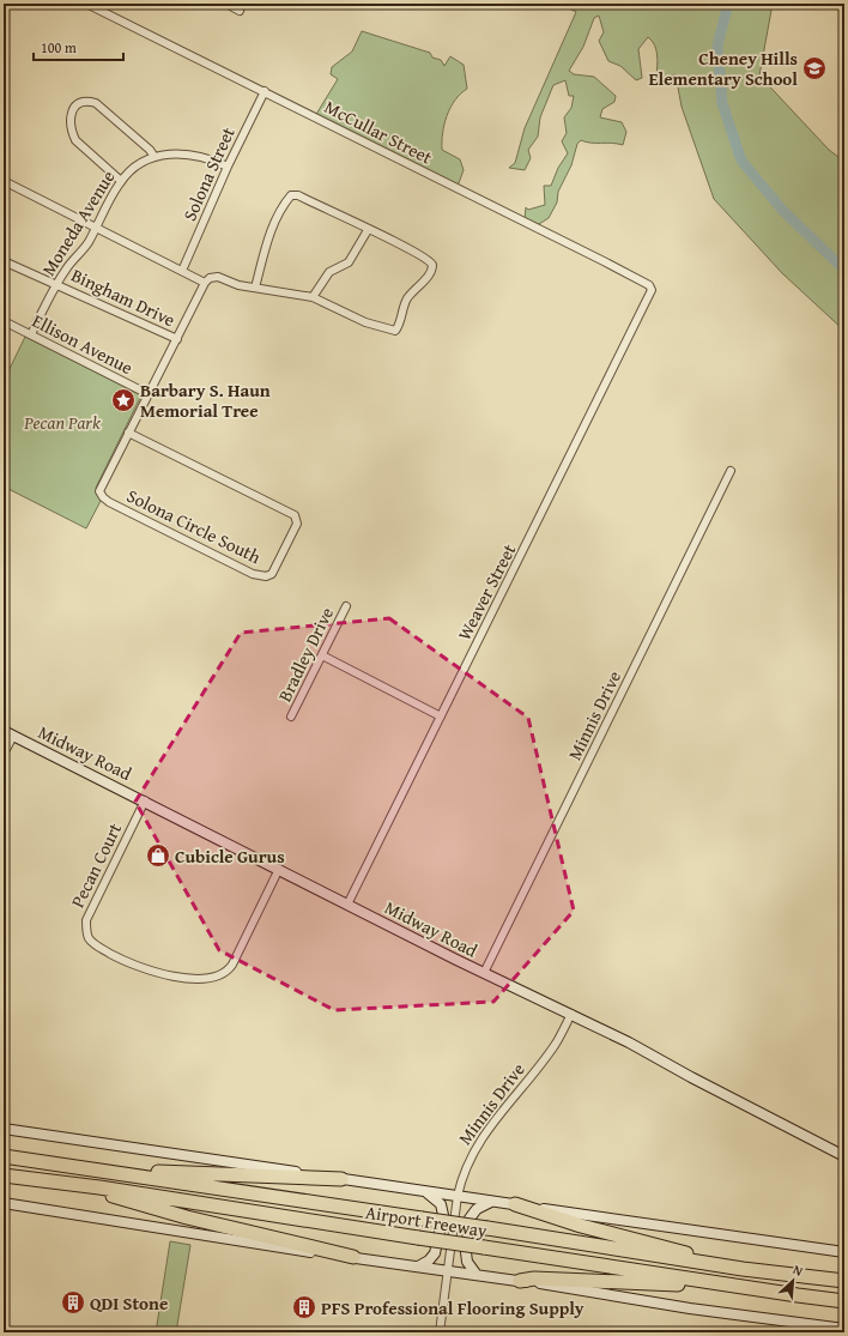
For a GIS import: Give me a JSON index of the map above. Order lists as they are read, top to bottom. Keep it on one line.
{"streets":{"highway":["Airport Freeway"],"main road":["Midway Road"],"street":["McCullar Street","Solona Street","Moneda Avenue","Bingham Drive","Ellison Avenue","Solona Circle South","Weaver Street","Bradley Drive","Minnis Drive","Pecan Court"]},"crossings":[["McCullar Street","Solona Street"],["McCullar Street","Weaver Street"],["Solona Street","Moneda Avenue"],["Moneda Avenue","Bingham Drive"],["Moneda Avenue","Ellison Avenue"],["Weaver Street","Midway Road"],["Minnis Drive","Midway Road"],["Minnis Drive","Airport Freeway"],["Midway Road","Pecan Court"]],"parks":["Pecan Park"],"places":{"school or university":["Cheney Hills Elementary School"],"place":["Barbary S. Haun Memorial Tree"],"shop":["Cubicle Gurus"],"building":["QDI Stone","PFS Professional Flooring Supply"]},"scale_bar":"100 m","north":"top right"}
